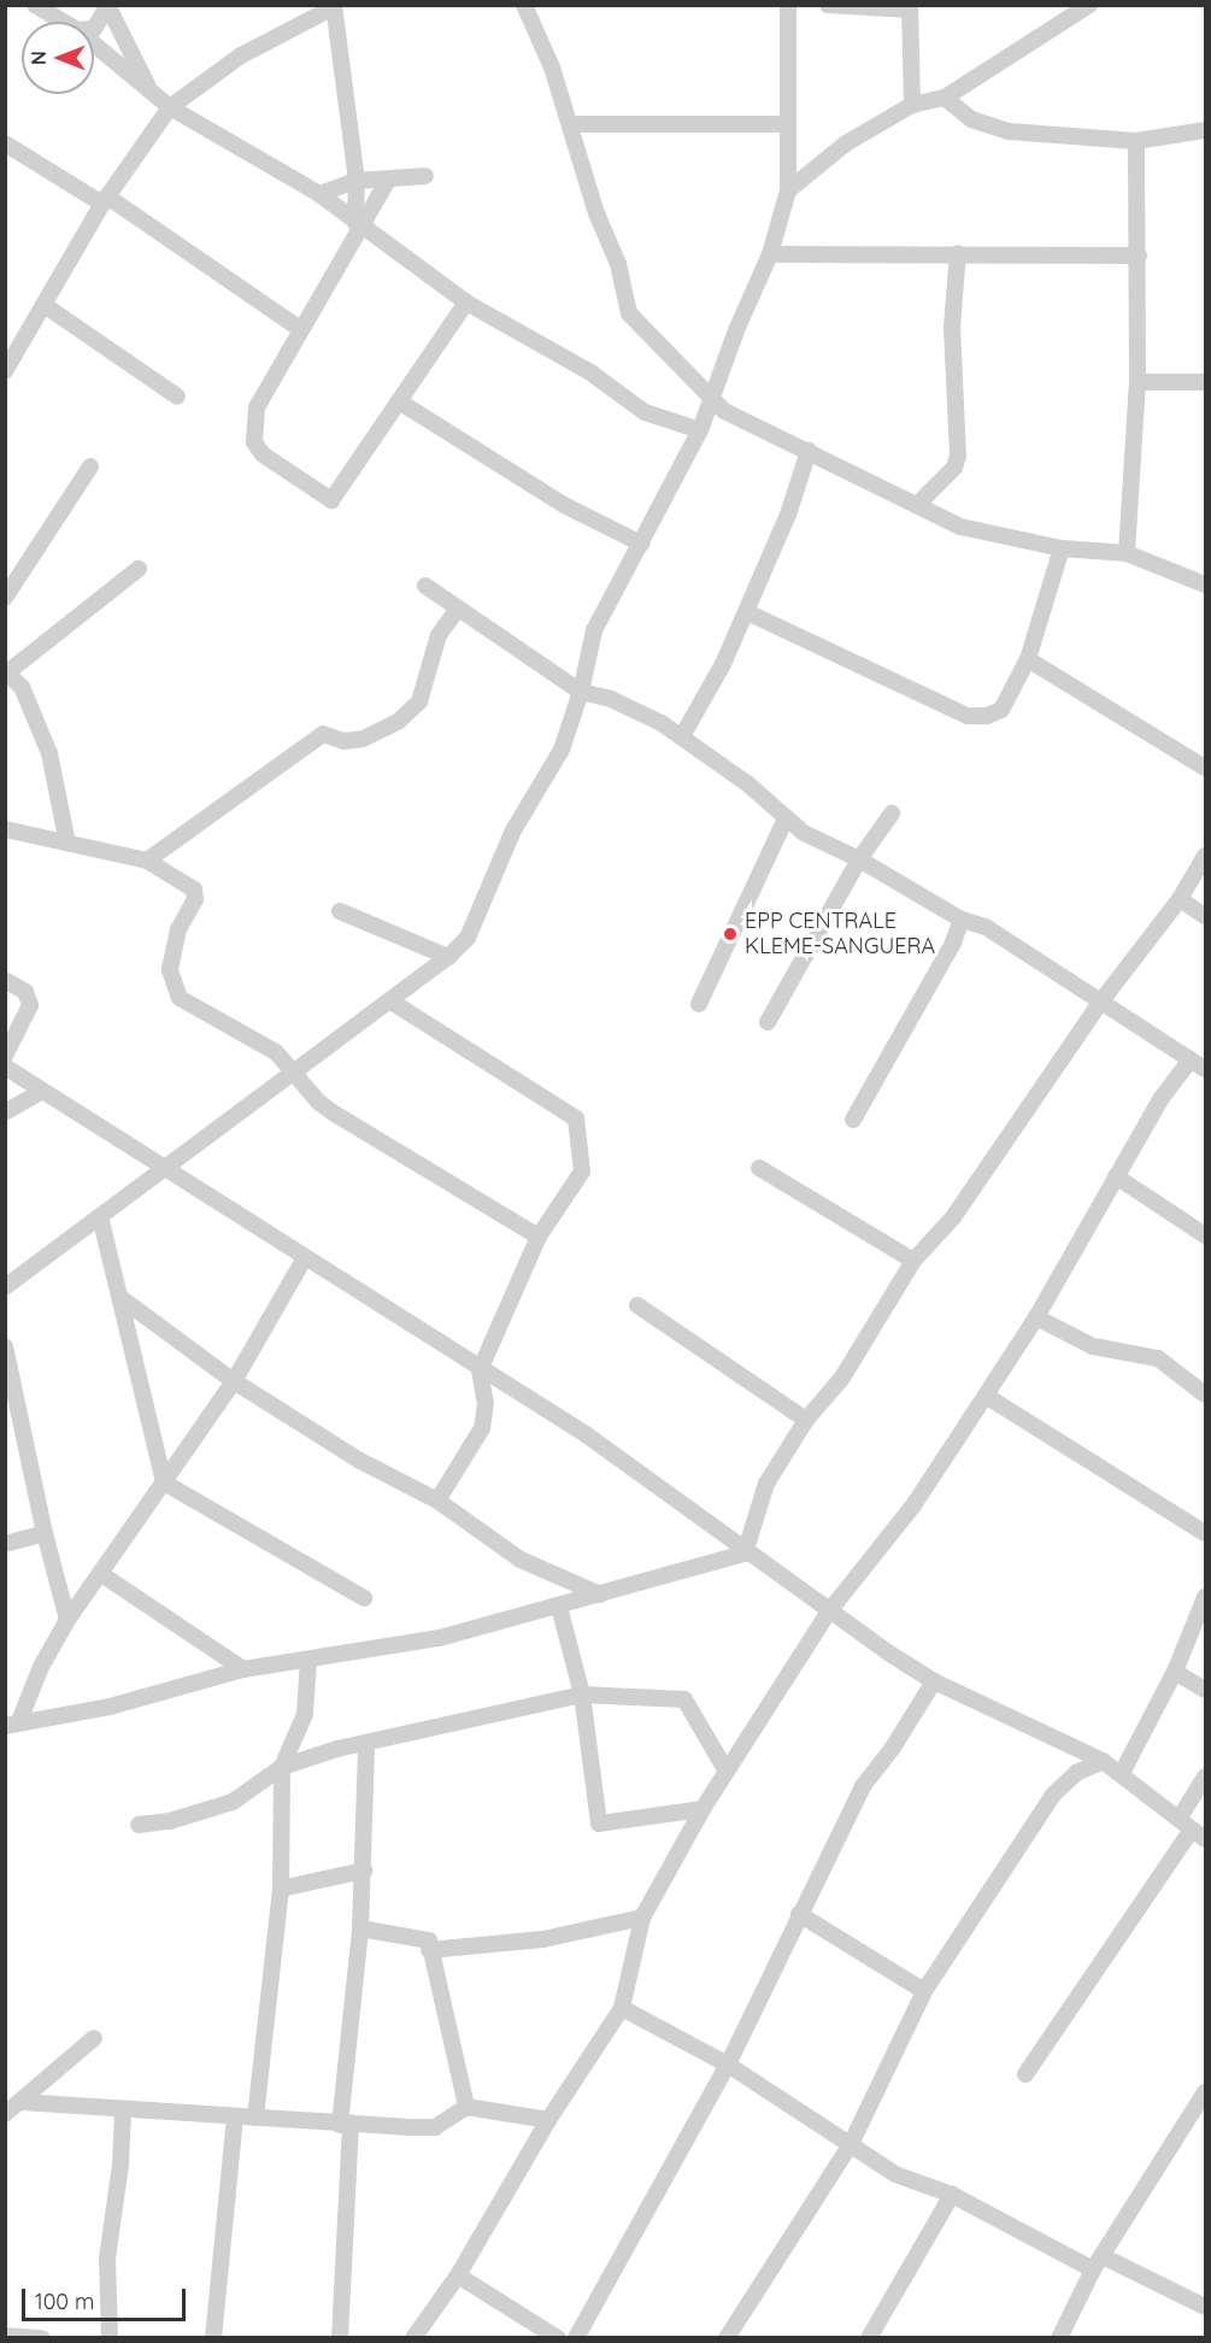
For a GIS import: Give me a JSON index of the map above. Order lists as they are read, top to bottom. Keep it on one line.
{"places":["EPP CENTRALE KLEME-SANGUERA"],"scale_bar":"100 m","north":"left"}
